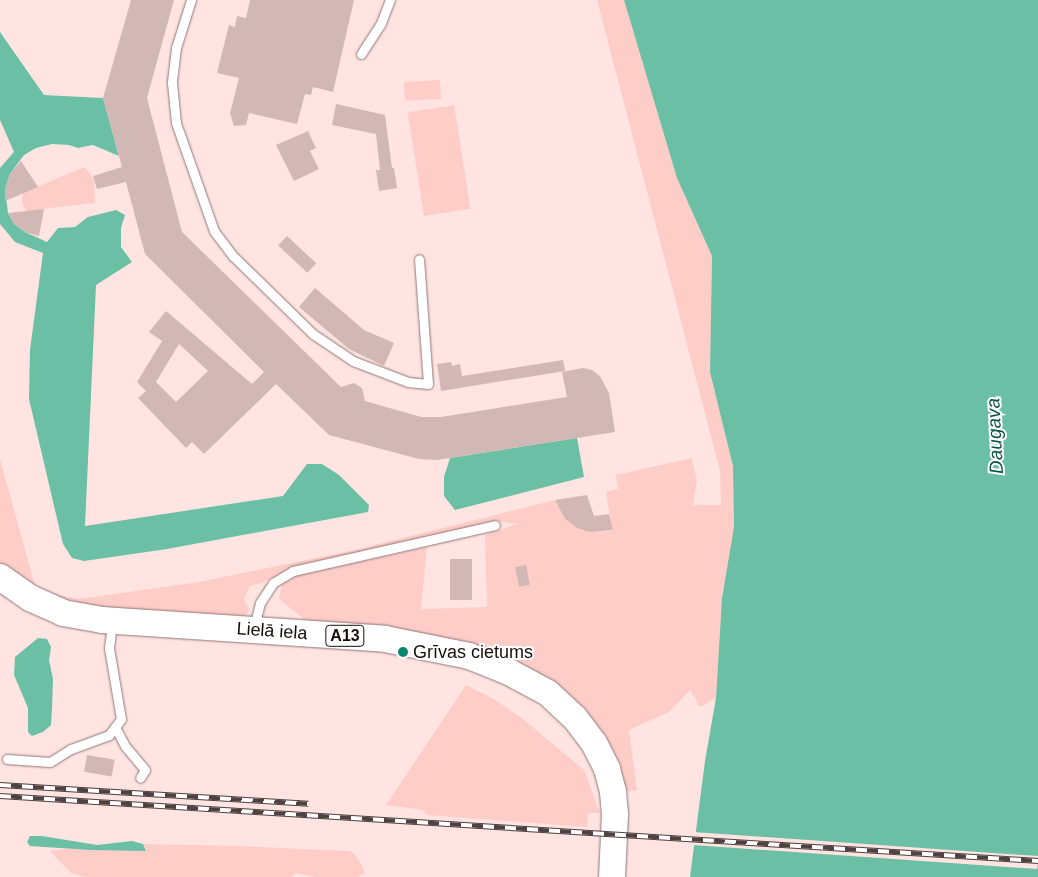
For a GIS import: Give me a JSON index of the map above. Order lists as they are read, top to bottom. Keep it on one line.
{"streets":{"main road":["Lielā iela","A13"]},"water":["Daugava"],"places":["Grīvas cietums"]}
